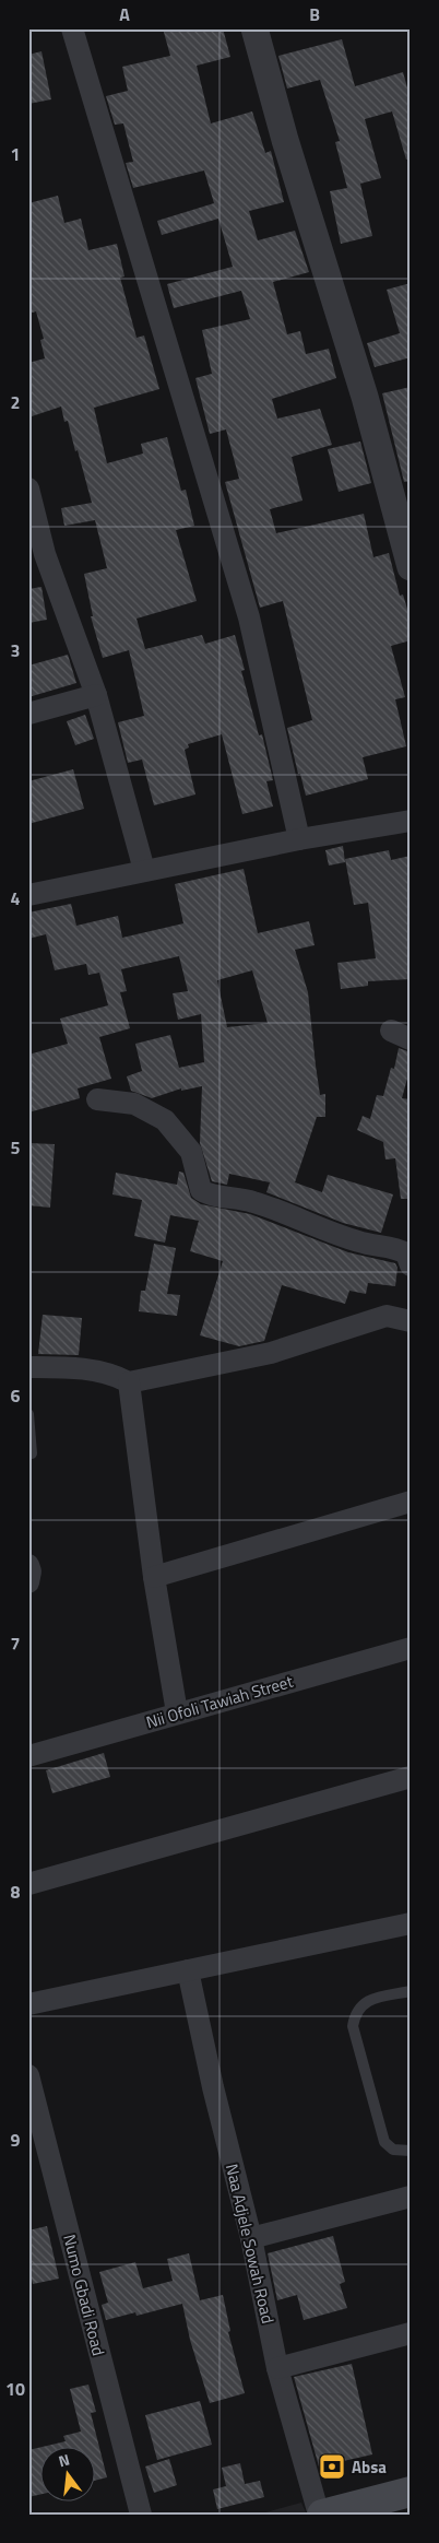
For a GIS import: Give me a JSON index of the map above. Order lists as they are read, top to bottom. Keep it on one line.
{"streets":{"street":["Nii Ofoli Tawiah Street","Naa Adjele Sowah Road","Numo Gbadi Road"]},"places":{"bank":["Absa"]},"north":"top","grid":{"columns":["A","B"],"rows":["1","2","3","4","5","6","7","8","9","10"]}}
